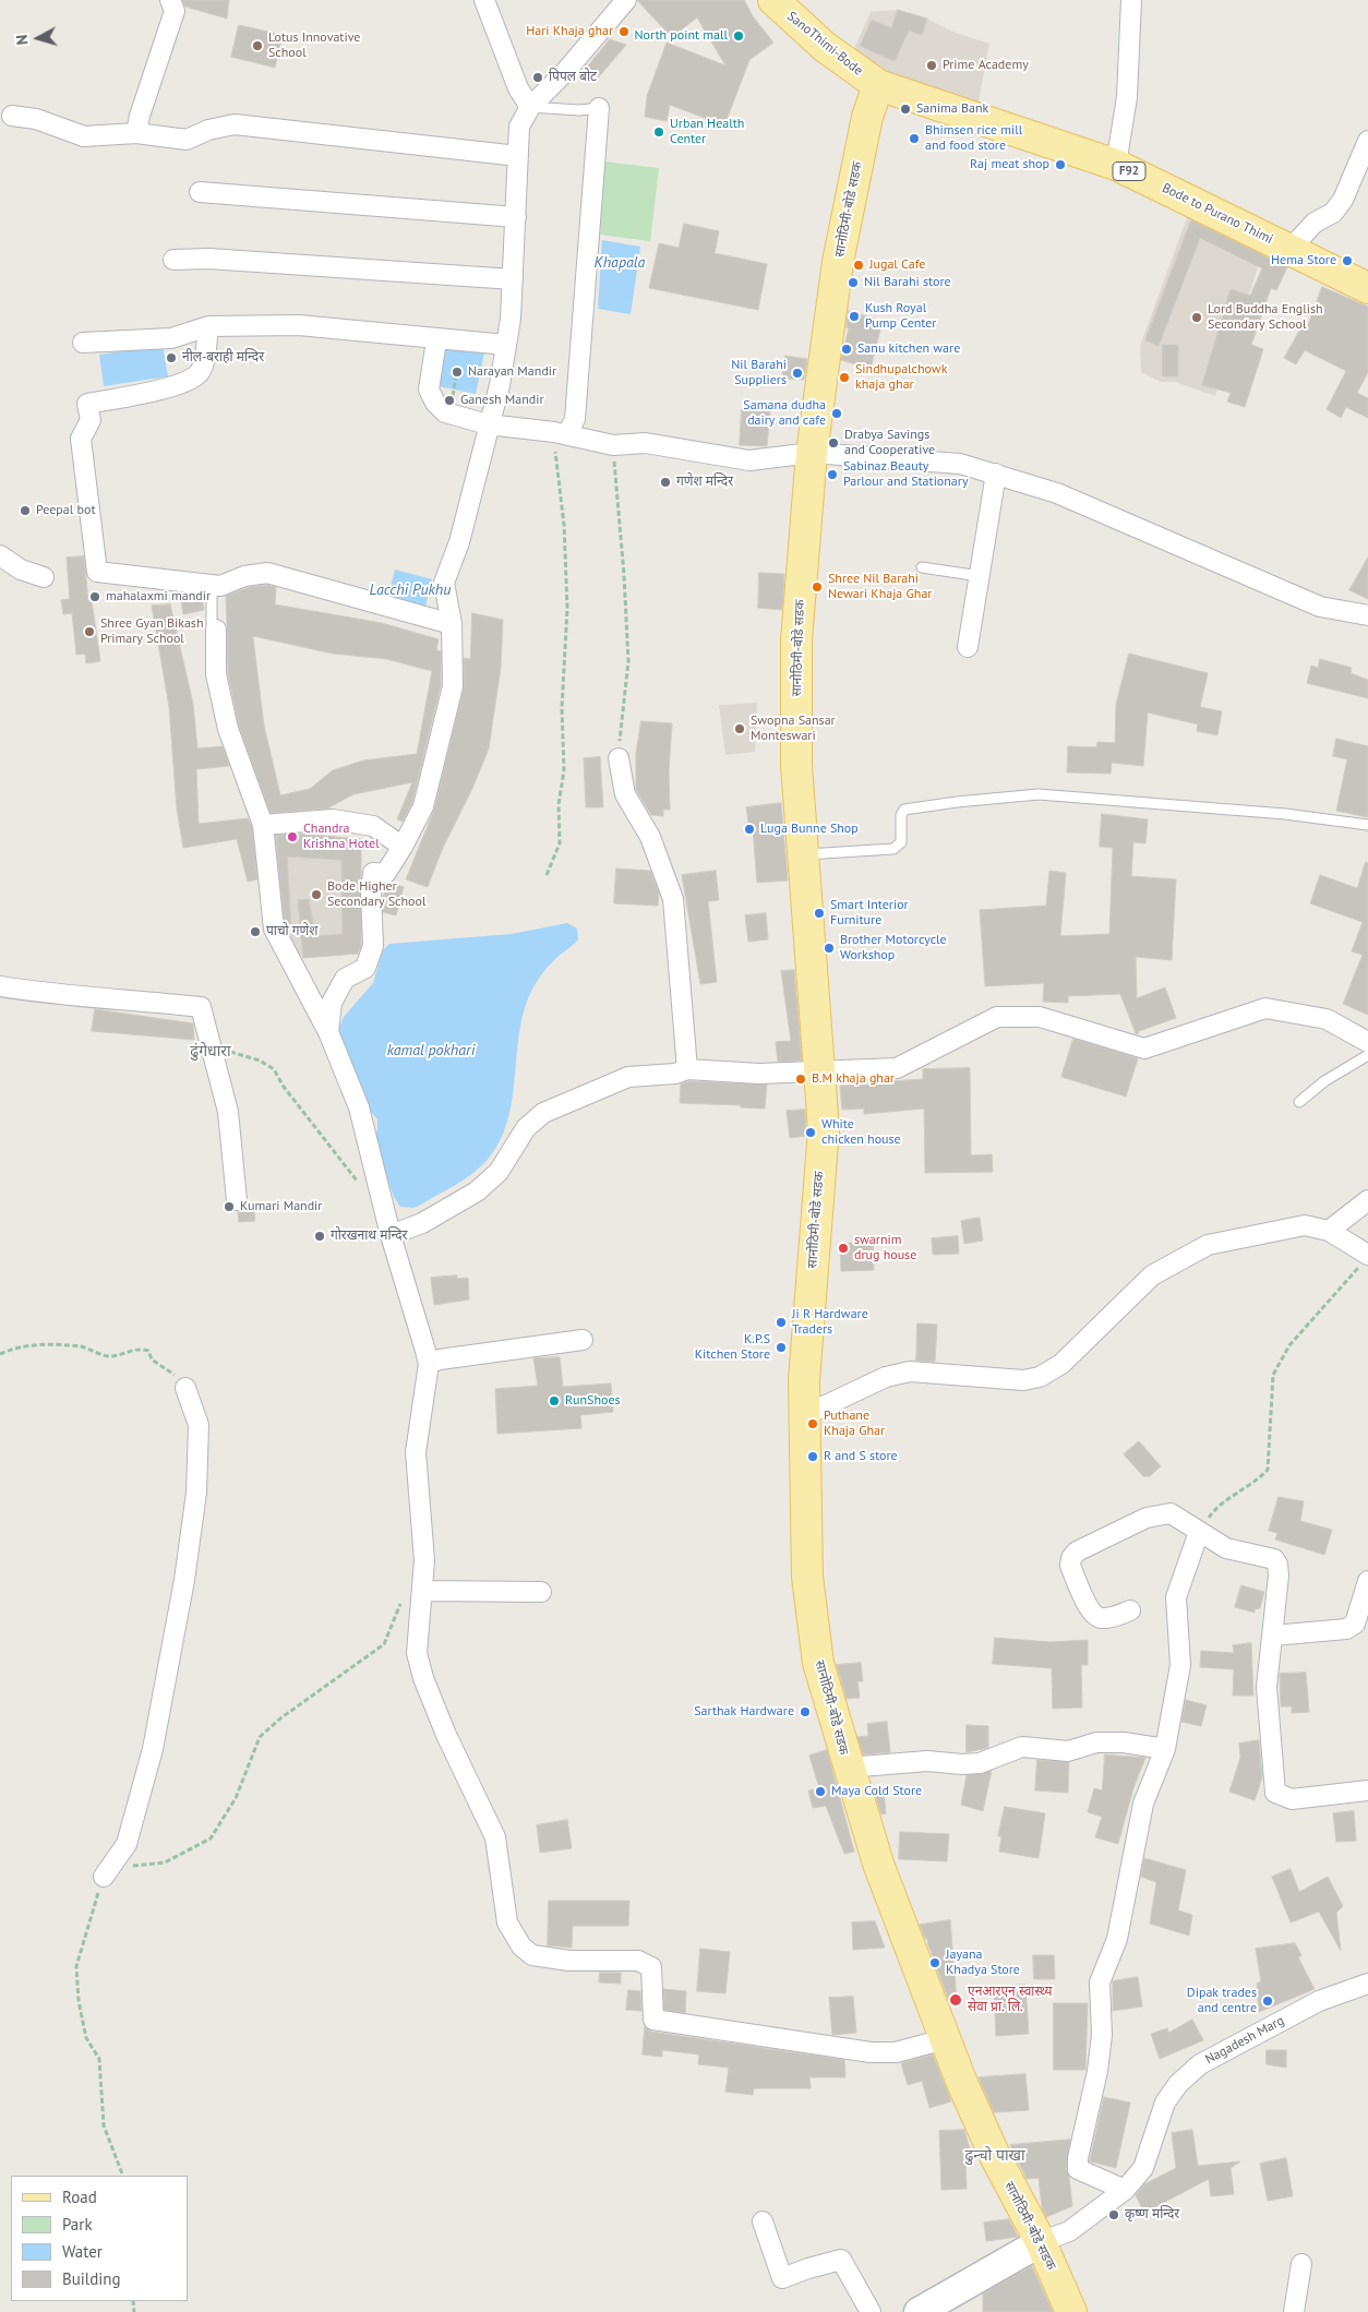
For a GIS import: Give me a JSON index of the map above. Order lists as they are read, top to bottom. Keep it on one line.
{"streets":{"main road":["SanoThimi-Bode","F92","सानोठिमी-बोडे सडक","Bode to Purano Thimi"],"street":["Nagadesh Marg"]},"crossings":[["SanoThimi-Bode","सानोठिमी-बोडे सडक"],["SanoThimi-Bode","Bode to Purano Thimi"],["सानोठिमी-बोडे सडक","Bode to Purano Thimi"],["सानोठिमी-बोडे सडक","Nagadesh Marg"]],"districts":["ढुंगेधारा","ढुन्चो पाखा"],"water":["Khapala","Lacchi Pukhu","kamal pokhari"],"places":["Hari Khaja ghar","North point mall","Lotus Innovative School","Prime Academy","पिपल बोट","Sanima Bank","Urban Health Center","Bhimsen rice mill and food store","Raj meat shop","Hema Store","Jugal Cafe","Nil Barahi store","Kush Royal Pump Center","Lord Buddha English Secondary School","Sanu kitchen ware","नील-बराही मन्दिर","Narayan Mandir","Nil Barahi Suppliers","Sindhupalchowk khaja ghar","Ganesh Mandir","Samana dudha dairy and cafe","Drabya Savings and Cooperative","Sabinaz Beauty Parlour and Stationary","गणेश मन्दिर","Peepal bot","Shree Nil Barahi Newari Khaja Ghar","mahalaxmi mandir","Shree Gyan Bikash Primary School","Swopna Sansar Monteswari","Luga Bunne Shop","Chandra Krishna Hotel","Bode Higher Secondary School","Smart Interior Furniture","पाचो गणेश","Brother Motorcycle Workshop","B.M khaja ghar","White chicken house","Kumari Mandir","गोरखनाथ मन्दिर","swarnim drug house","Ji R Hardware Traders","K.P.S Kitchen Store","RunShoes","Puthane Khaja Ghar","R and S store","Sarthak Hardware","Maya Cold Store","Jayana Khadya Store","एनआरएन स्वास्थ्य सेवा प्रा. लि.","Dipak trades and centre","कृष्ण मन्दिर"],"legend":["Road","Park","Water","Building"],"north":"left"}
